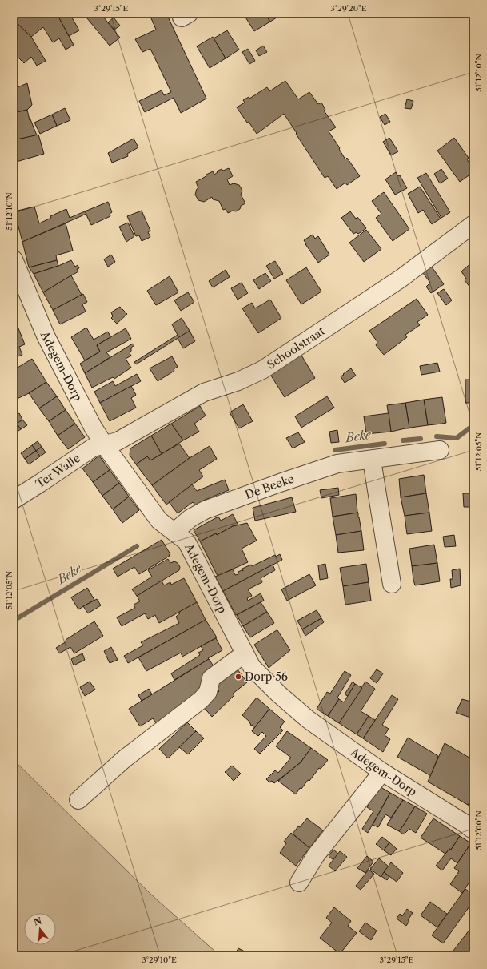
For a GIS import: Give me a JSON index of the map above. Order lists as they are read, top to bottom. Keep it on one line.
{"streets":{"street":["Schoolstraat","Adegem-Dorp","Ter Walle","De Beeke"]},"crossings":[["Schoolstraat","Adegem-Dorp"],["Schoolstraat","Ter Walle"],["Adegem-Dorp","Ter Walle"],["Adegem-Dorp","De Beeke"]],"water":["Beke"],"places":["Dorp 56"],"north":"top","coordinates":["3°29'15\"E","3°29'20\"E","51°12'10\"N","51°12'05\"N","51°12'00\"N","3°29'10\"E"]}
